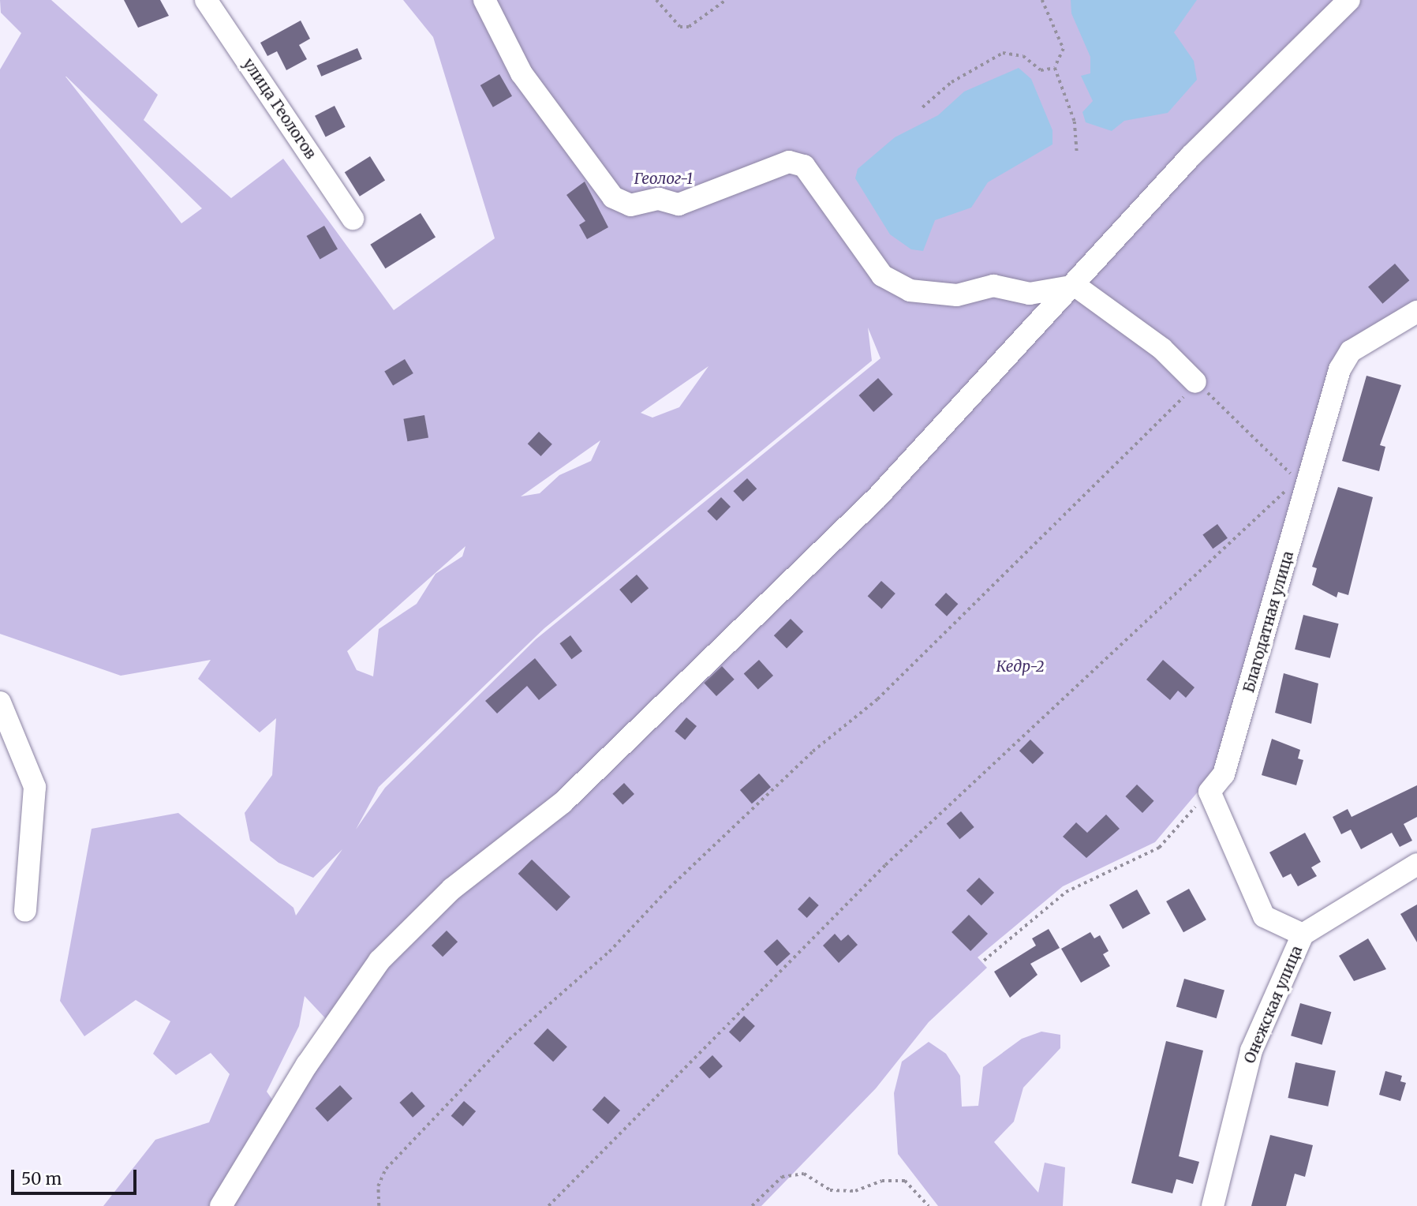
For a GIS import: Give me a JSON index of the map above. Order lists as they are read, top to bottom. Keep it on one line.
{"streets":{"street":["улица Геологов","Благодатная улица","Онежская улица"]},"parks":["Геолог-1","Кедр-2"],"scale_bar":"50 m"}
